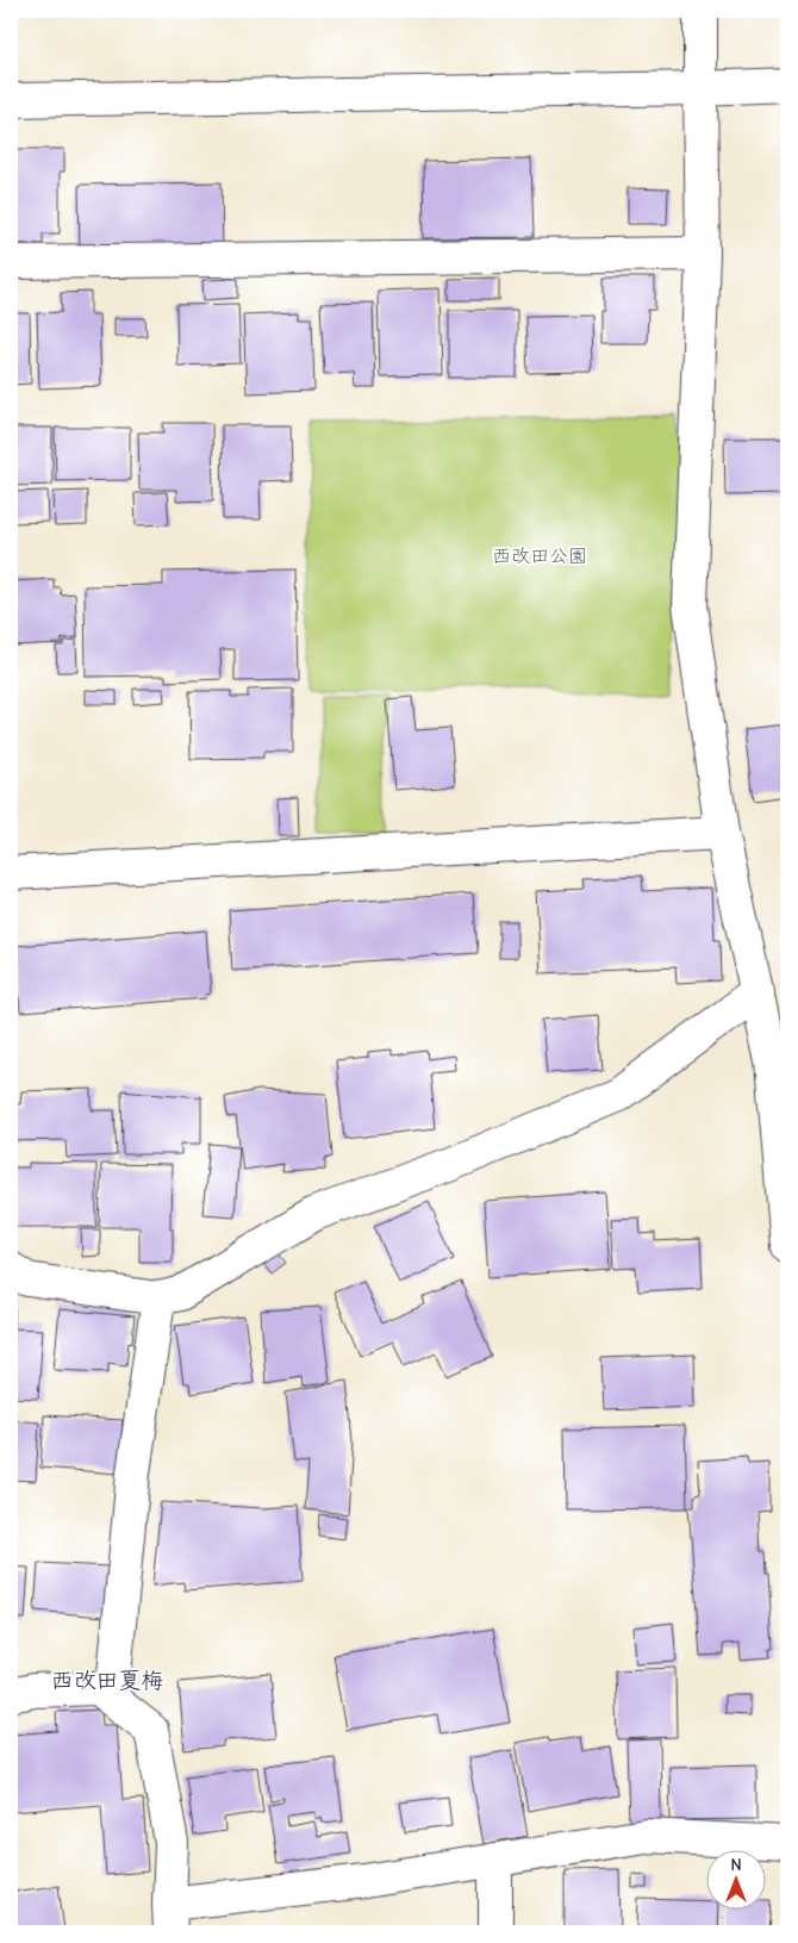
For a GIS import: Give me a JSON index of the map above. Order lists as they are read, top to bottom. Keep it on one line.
{"districts":["西改田夏梅"],"parks":["西改田公園"],"north":"top"}
